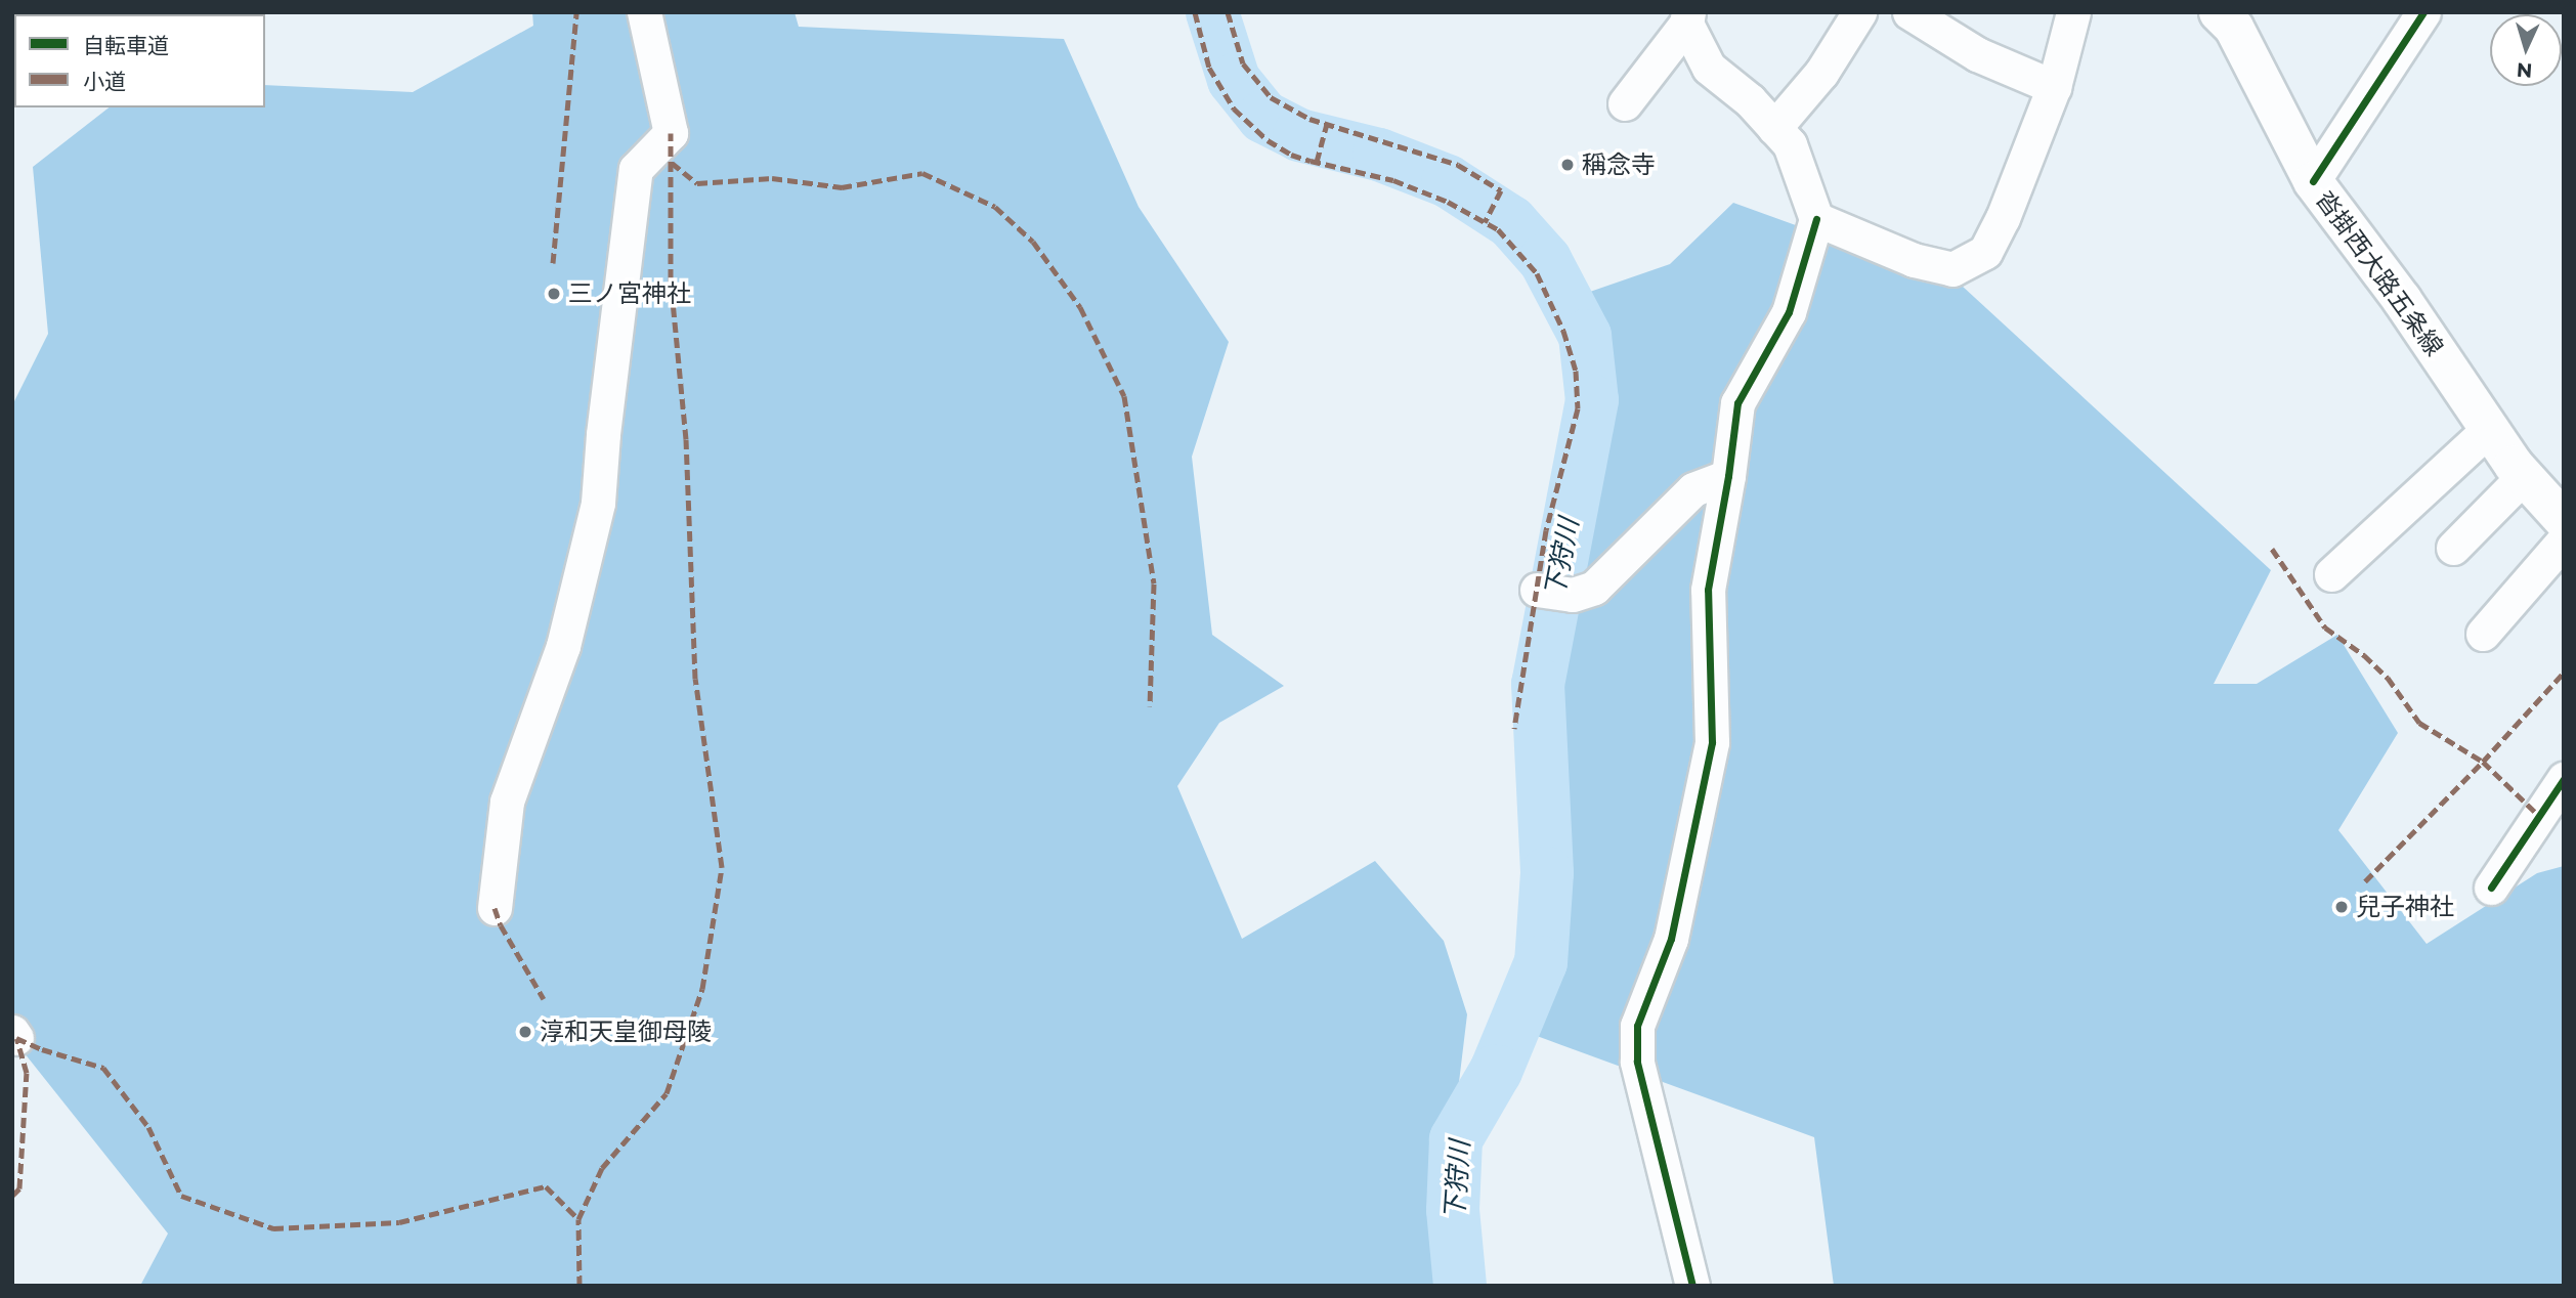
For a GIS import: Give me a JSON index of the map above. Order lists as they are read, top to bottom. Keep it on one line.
{"streets":{"main road":["沓掛西大路五条線"]},"water":["下狩川"],"places":["稱念寺","三ノ宮神社","兒子神社","淳和天皇御母陵"],"legend":["自転車道","小道"],"north":"bottom"}
